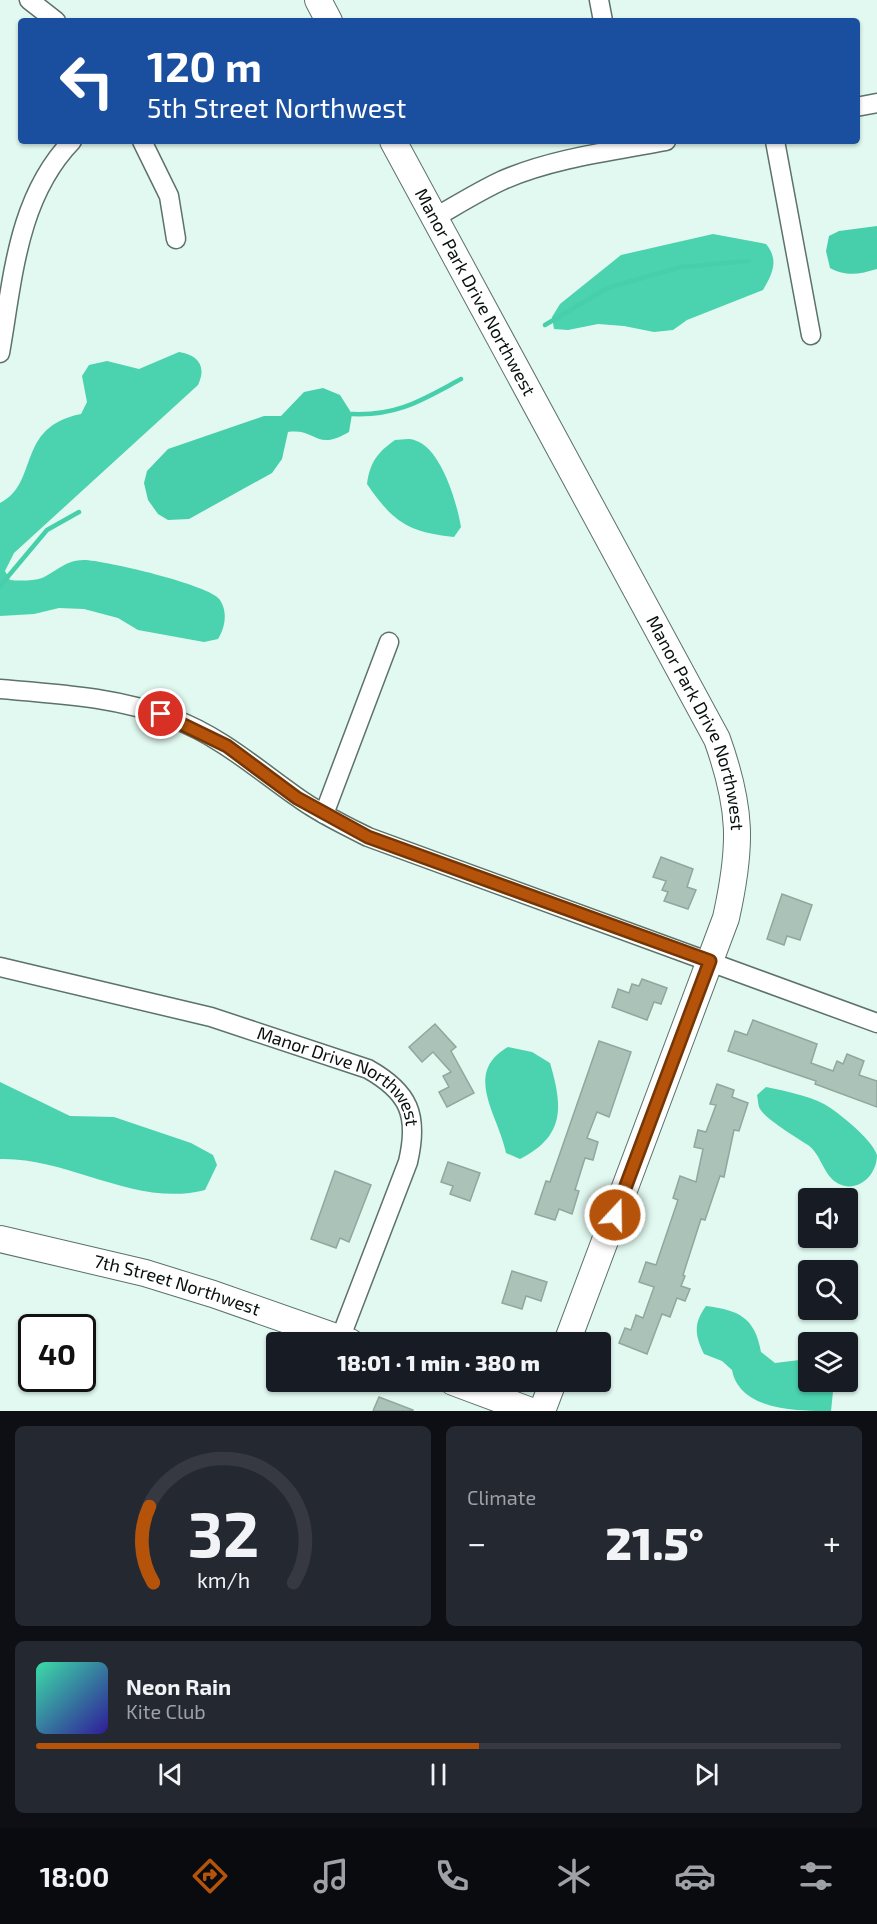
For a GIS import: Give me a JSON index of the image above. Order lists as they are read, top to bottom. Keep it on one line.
{"streets":{"street":["Manor Park Drive Northwest","Manor Drive Northwest","7th Street Northwest"]},"page":{"turn":["120 m","5th Street Northwest"],"limit":"40","trip":"18:01 · 1 min · 380 m","tile":"Climate","heat":["−","21.5°","+"],"song":["Neon Rain","Kite Club"],"tabs":"18:00","gauge":["32","km/h"]}}
